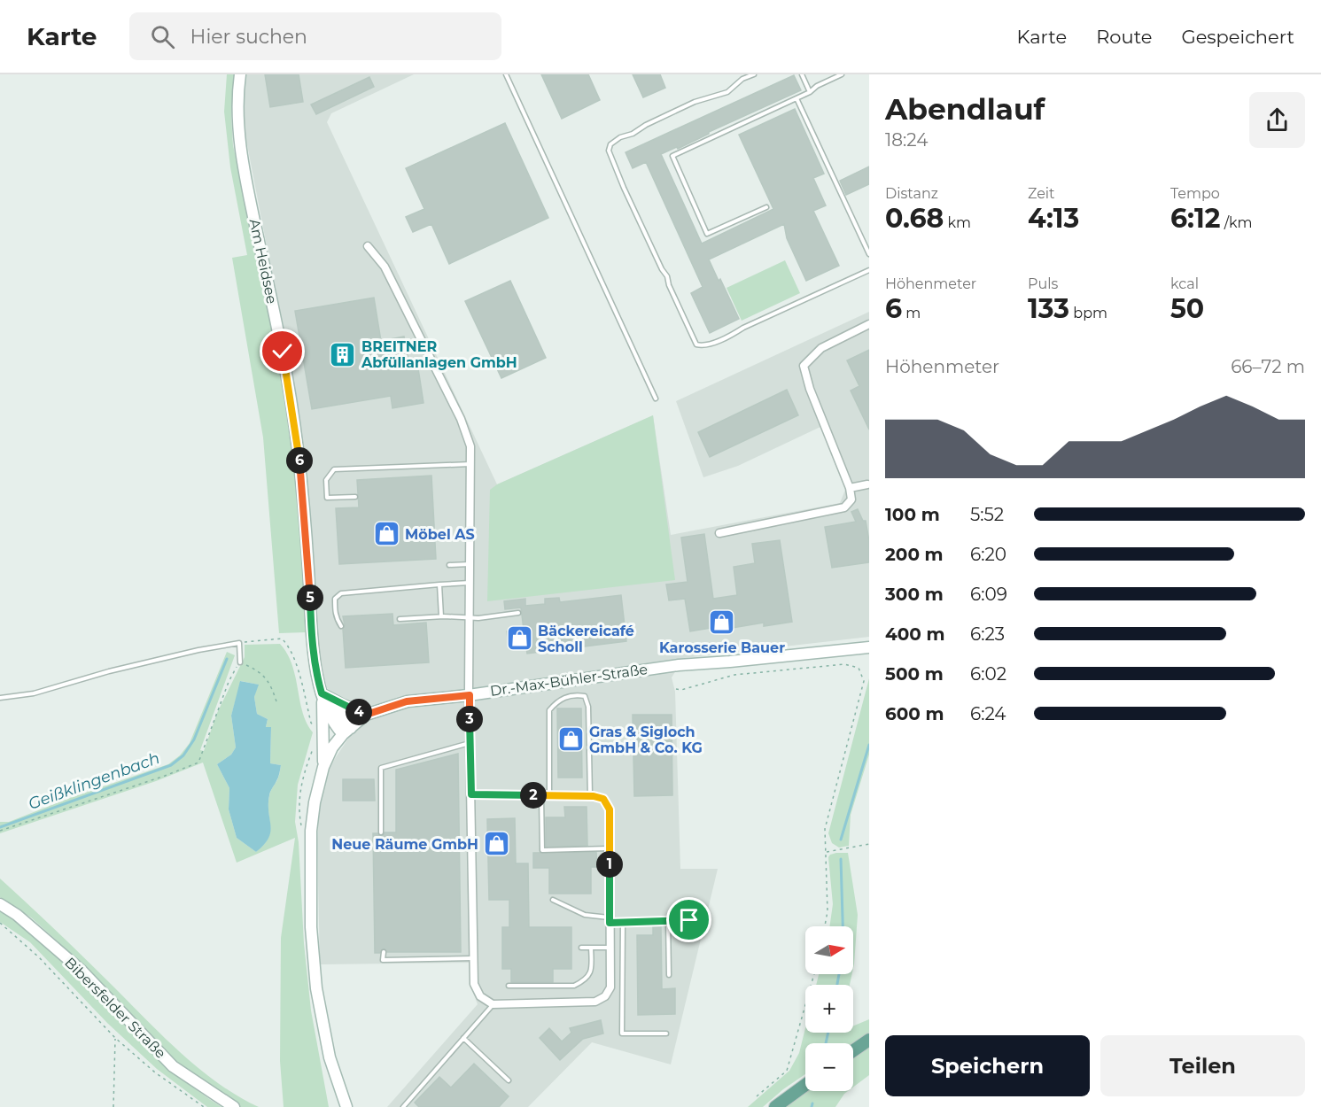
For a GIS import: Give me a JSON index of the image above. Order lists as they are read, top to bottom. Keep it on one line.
{"streets":{"main road":["Am Heidsee","Dr.-Max-Bühler-Straße","Bibersfelder Straße"]},"crossings":[["Am Heidsee","Dr.-Max-Bühler-Straße"]],"water":["Geißklingenbach"],"places":{"building":["BREITNER Abfüllanlagen GmbH"],"shop":["Möbel AS","Karosserie Bauer","Bäckereicafé Scholl","Gras & Sigloch GmbH & Co. KG","Neue Räume GmbH"]},"north":"right","page":{"header":"Karte","search":"Hier suchen","nav":["Karte","Route","Gespeichert"],"heading":["Abendlauf","18:24"],"stats":[["Distanz","0.68 km"],["Zeit","4:13"],["Tempo","6:12 /km"],["Höhenmeter","6 m"],["Puls","133 bpm"],["kcal","50"]],"chart":["Höhenmeter","66–72 m"],"pins":["6","5","4","3","2","1"],"list":[{"name":"100 m","note":"5:52"},{"name":"200 m","note":"6:20"},{"name":"300 m","note":"6:09"},{"name":"400 m","note":"6:23"},{"name":"500 m","note":"6:02"},{"name":"600 m","note":"6:24"}],"map_buttons":["+","−"],"buttons":["Speichern","Teilen"]}}
